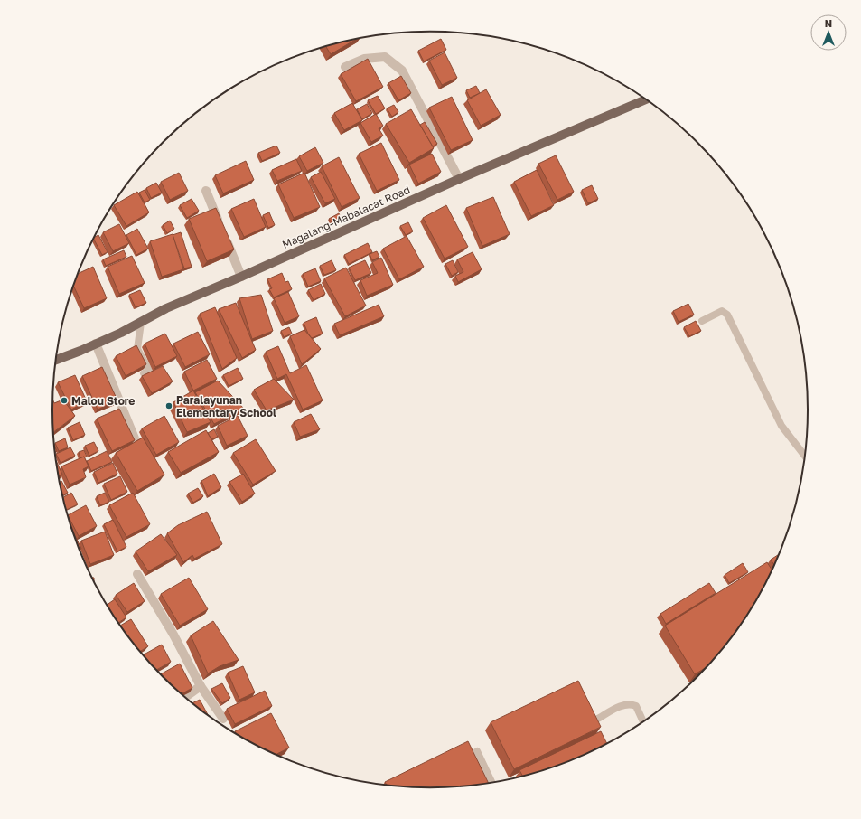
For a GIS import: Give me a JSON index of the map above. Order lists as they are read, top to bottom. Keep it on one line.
{"streets":{"main road":["Magalang-Mabalacat Road"]},"places":["Malou Store","Paralayunan Elementary School"],"north":"top"}
